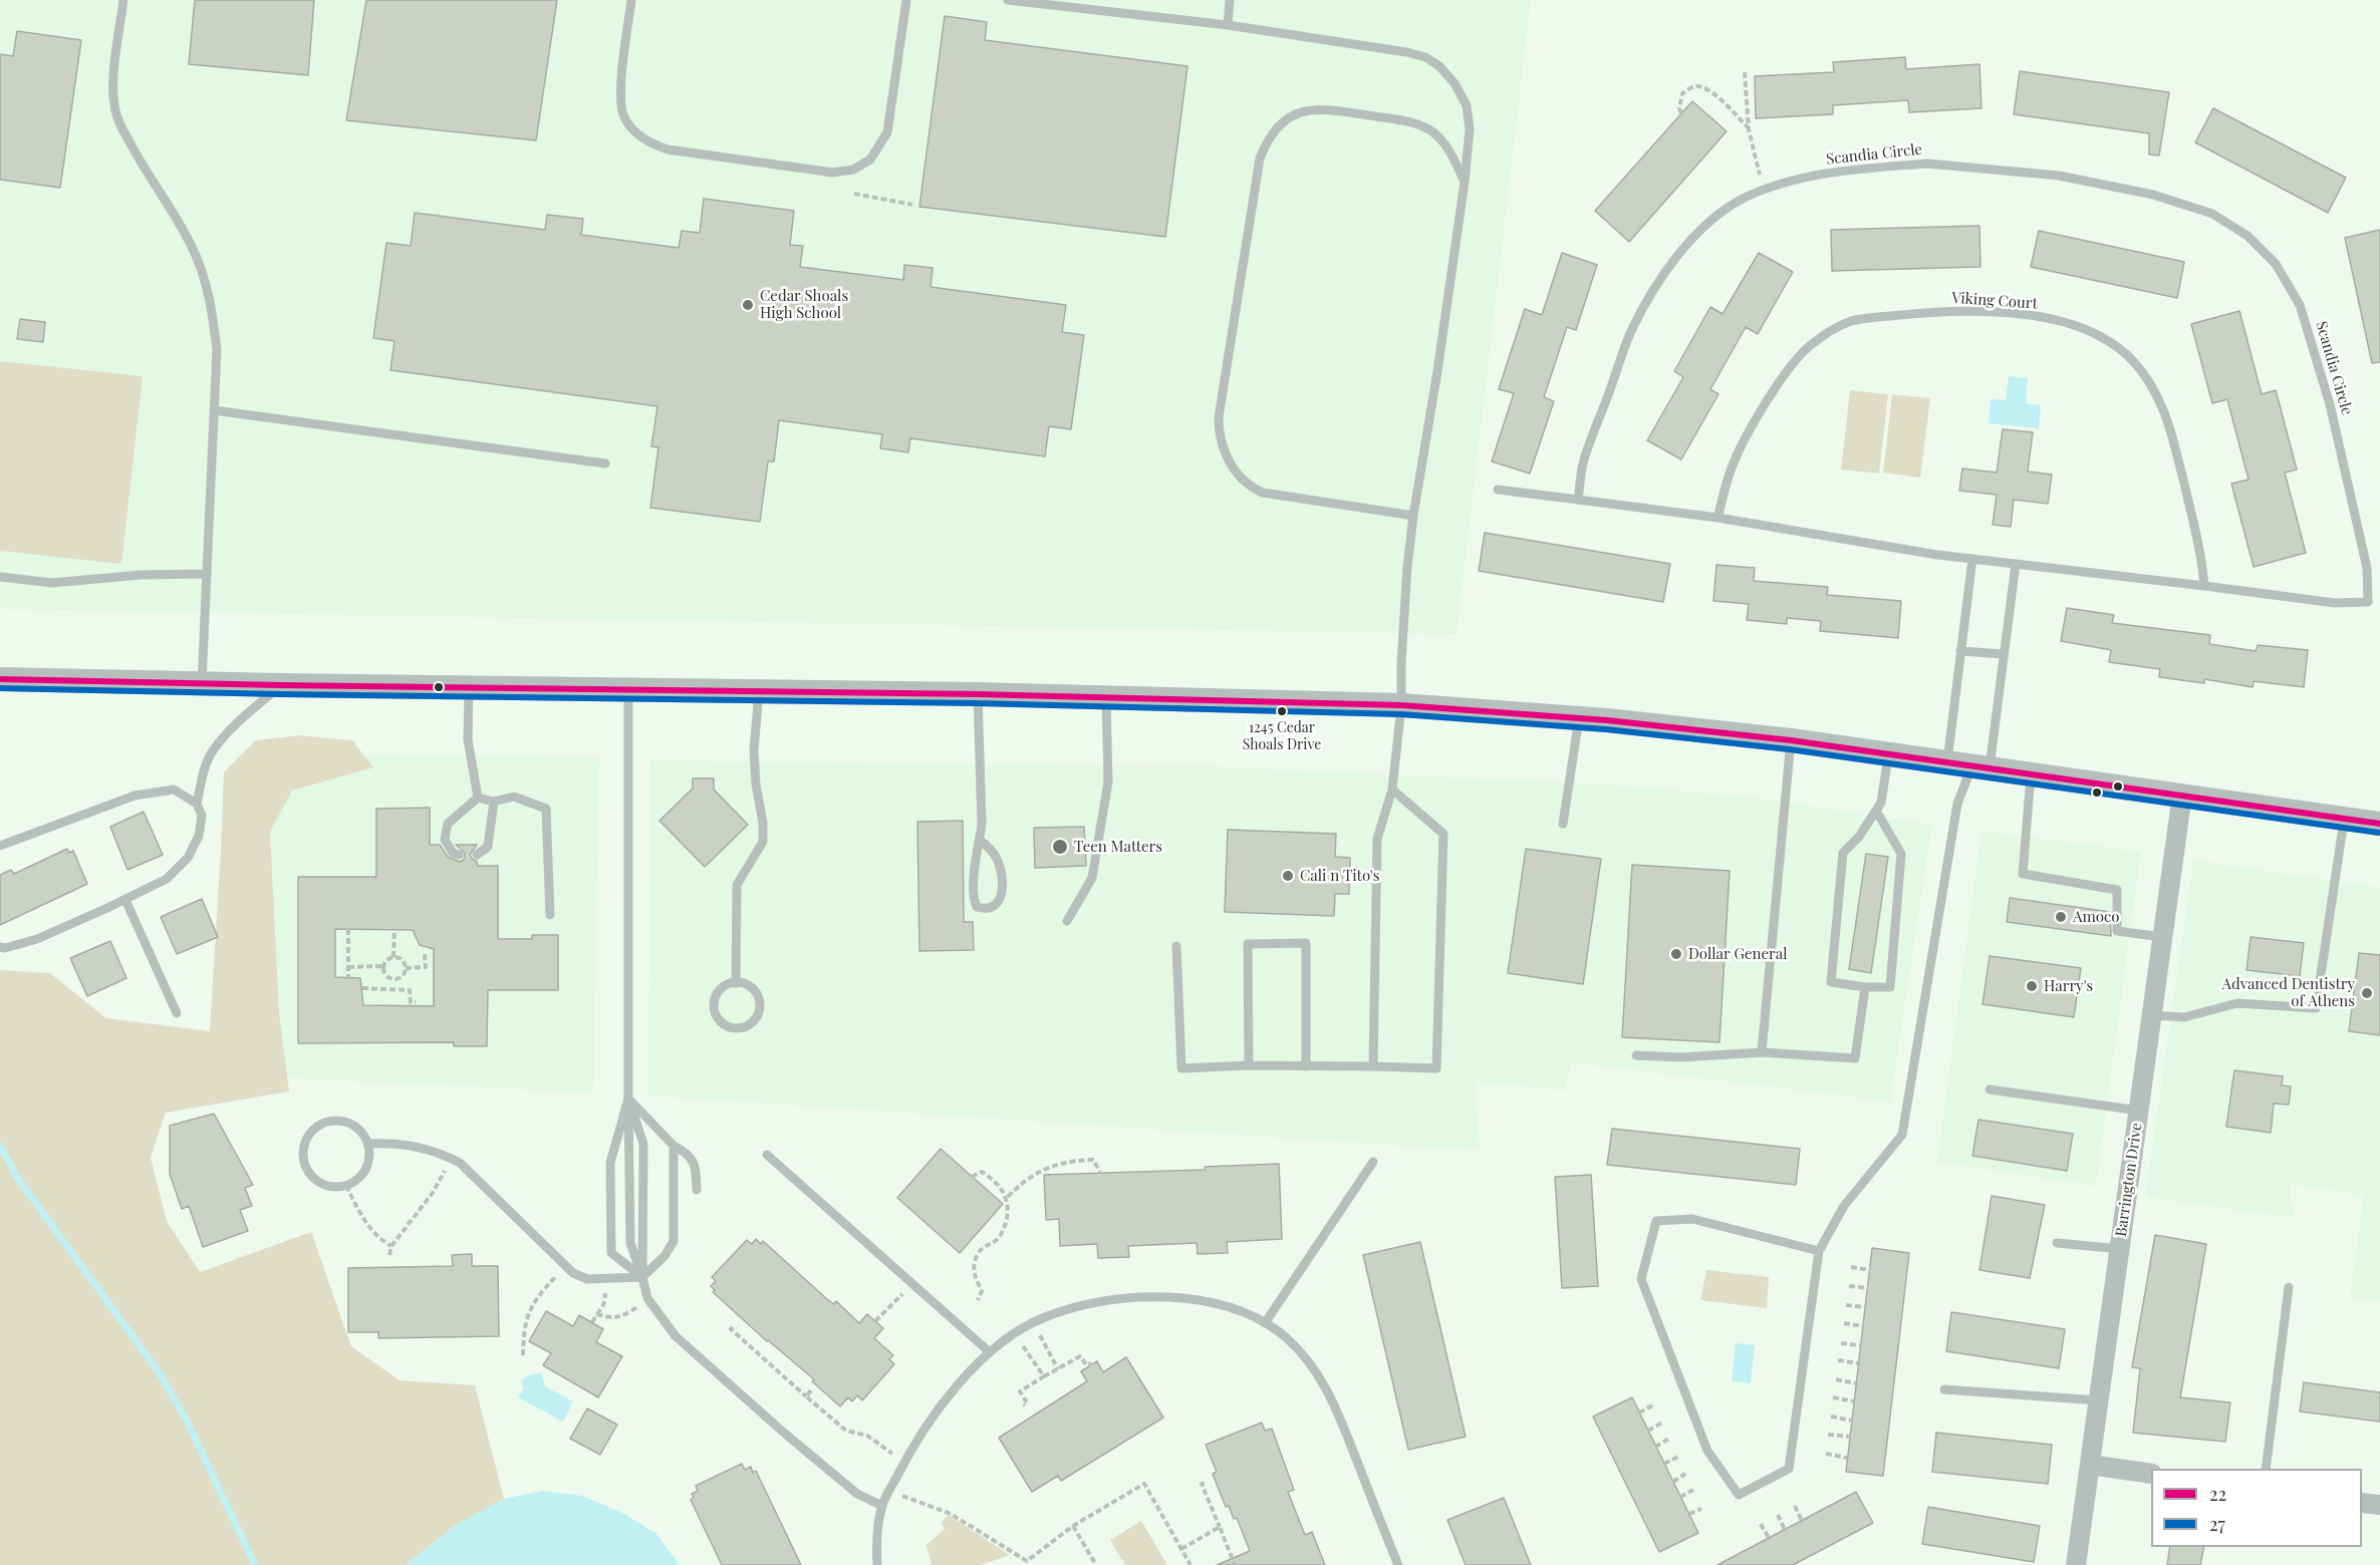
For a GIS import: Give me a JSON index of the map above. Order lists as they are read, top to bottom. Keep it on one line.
{"streets":{"street":["Barrington Drive"],"lane":["Scandia Circle","Viking Court"]},"crossings":[["Scandia Circle","Viking Court"]],"places":["Cedar Shoals High School","1245 Cedar Shoals Drive","Teen Matters","Cali n Tito's","Amoco","Dollar General","Harry's","Advanced Dentistry of Athens"],"lines":["transit line 22","transit line 27"],"legend":["22","27"]}
